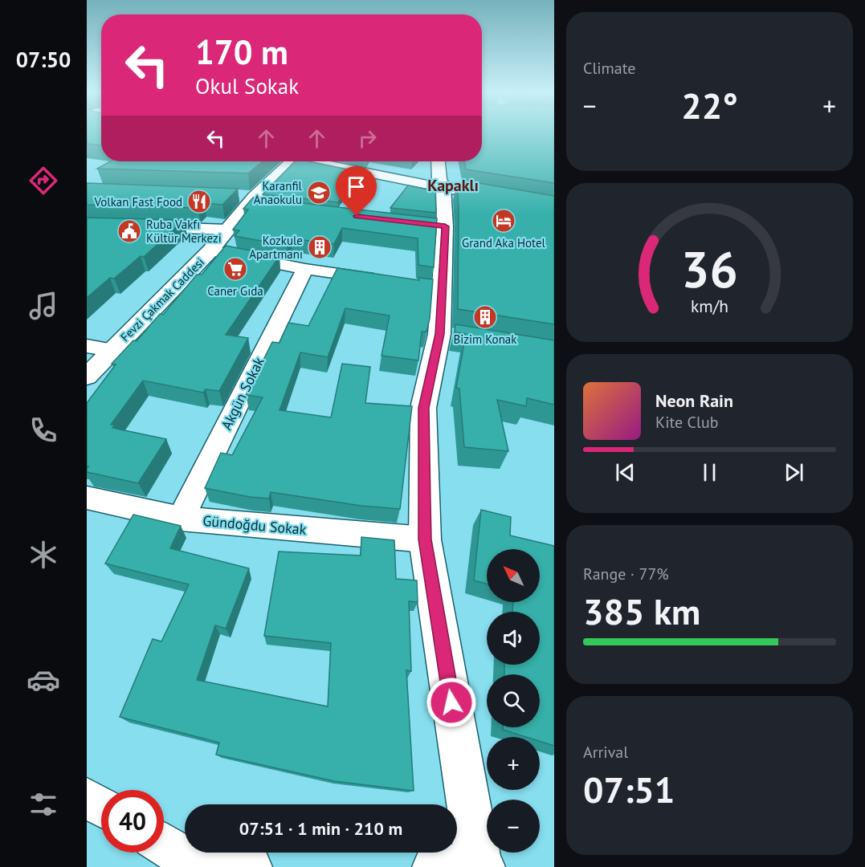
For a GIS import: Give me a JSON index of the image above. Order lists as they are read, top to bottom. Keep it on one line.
{"streets":{"street":["Fevzi Çakmak Caddesi","Akgün Sokak","Gündoğdu Sokak"]},"crossings":[["Akgün Sokak","Gündoğdu Sokak"]],"districts":["Kapaklı"],"places":{"school or university":["Karanfil Anaokulu"],"restaurant":["Volkan Fast Food"],"hotel":["Grand Aka Hotel"],"public building":["Ruba Vakfı Kültür Merkezi"],"building":["Kozkule Apartmanı","Bizim Konak"],"supermarket":["Caner Gıda"]},"north":"top left","page":{"tabs":"07:50","tile":["Climate",["Range · 77%","385 km"],["Arrival","07:51"]],"turn":["170 m","Okul Sokak"],"heat":["−","22°","+"],"song":["Neon Rain","Kite Club"],"map_buttons":["+","−"],"limit":"40","trip":"07:51 · 1 min · 210 m","gauge":["36","km/h"]}}
